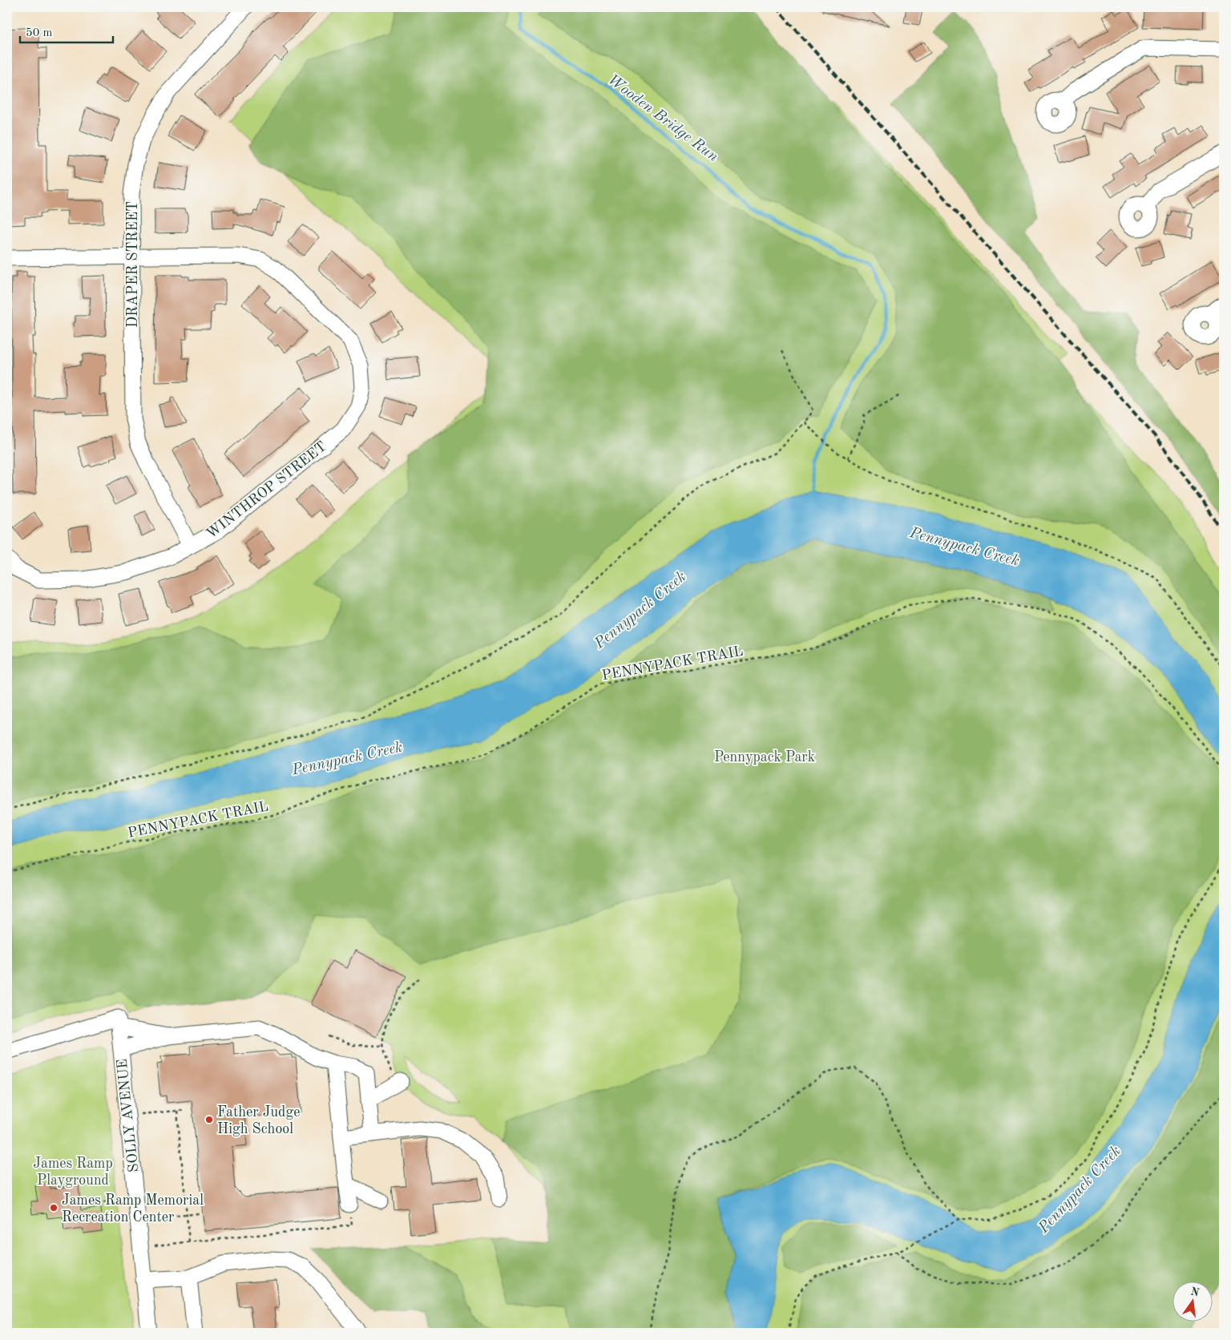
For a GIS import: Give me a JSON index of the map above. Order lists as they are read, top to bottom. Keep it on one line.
{"streets":{"street":["DRAPER STREET","WINTHROP STREET","SOLLY AVENUE"],"path":["PENNYPACK TRAIL"]},"crossings":[["DRAPER STREET","WINTHROP STREET"]],"water":["Wooden Bridge Run","Pennypack Creek"],"parks":["Pennypack Park","James Ramp Playground"],"places":["Father Judge High School","James Ramp Memorial Recreation Center"],"scale_bar":"50 m","north":"top"}
